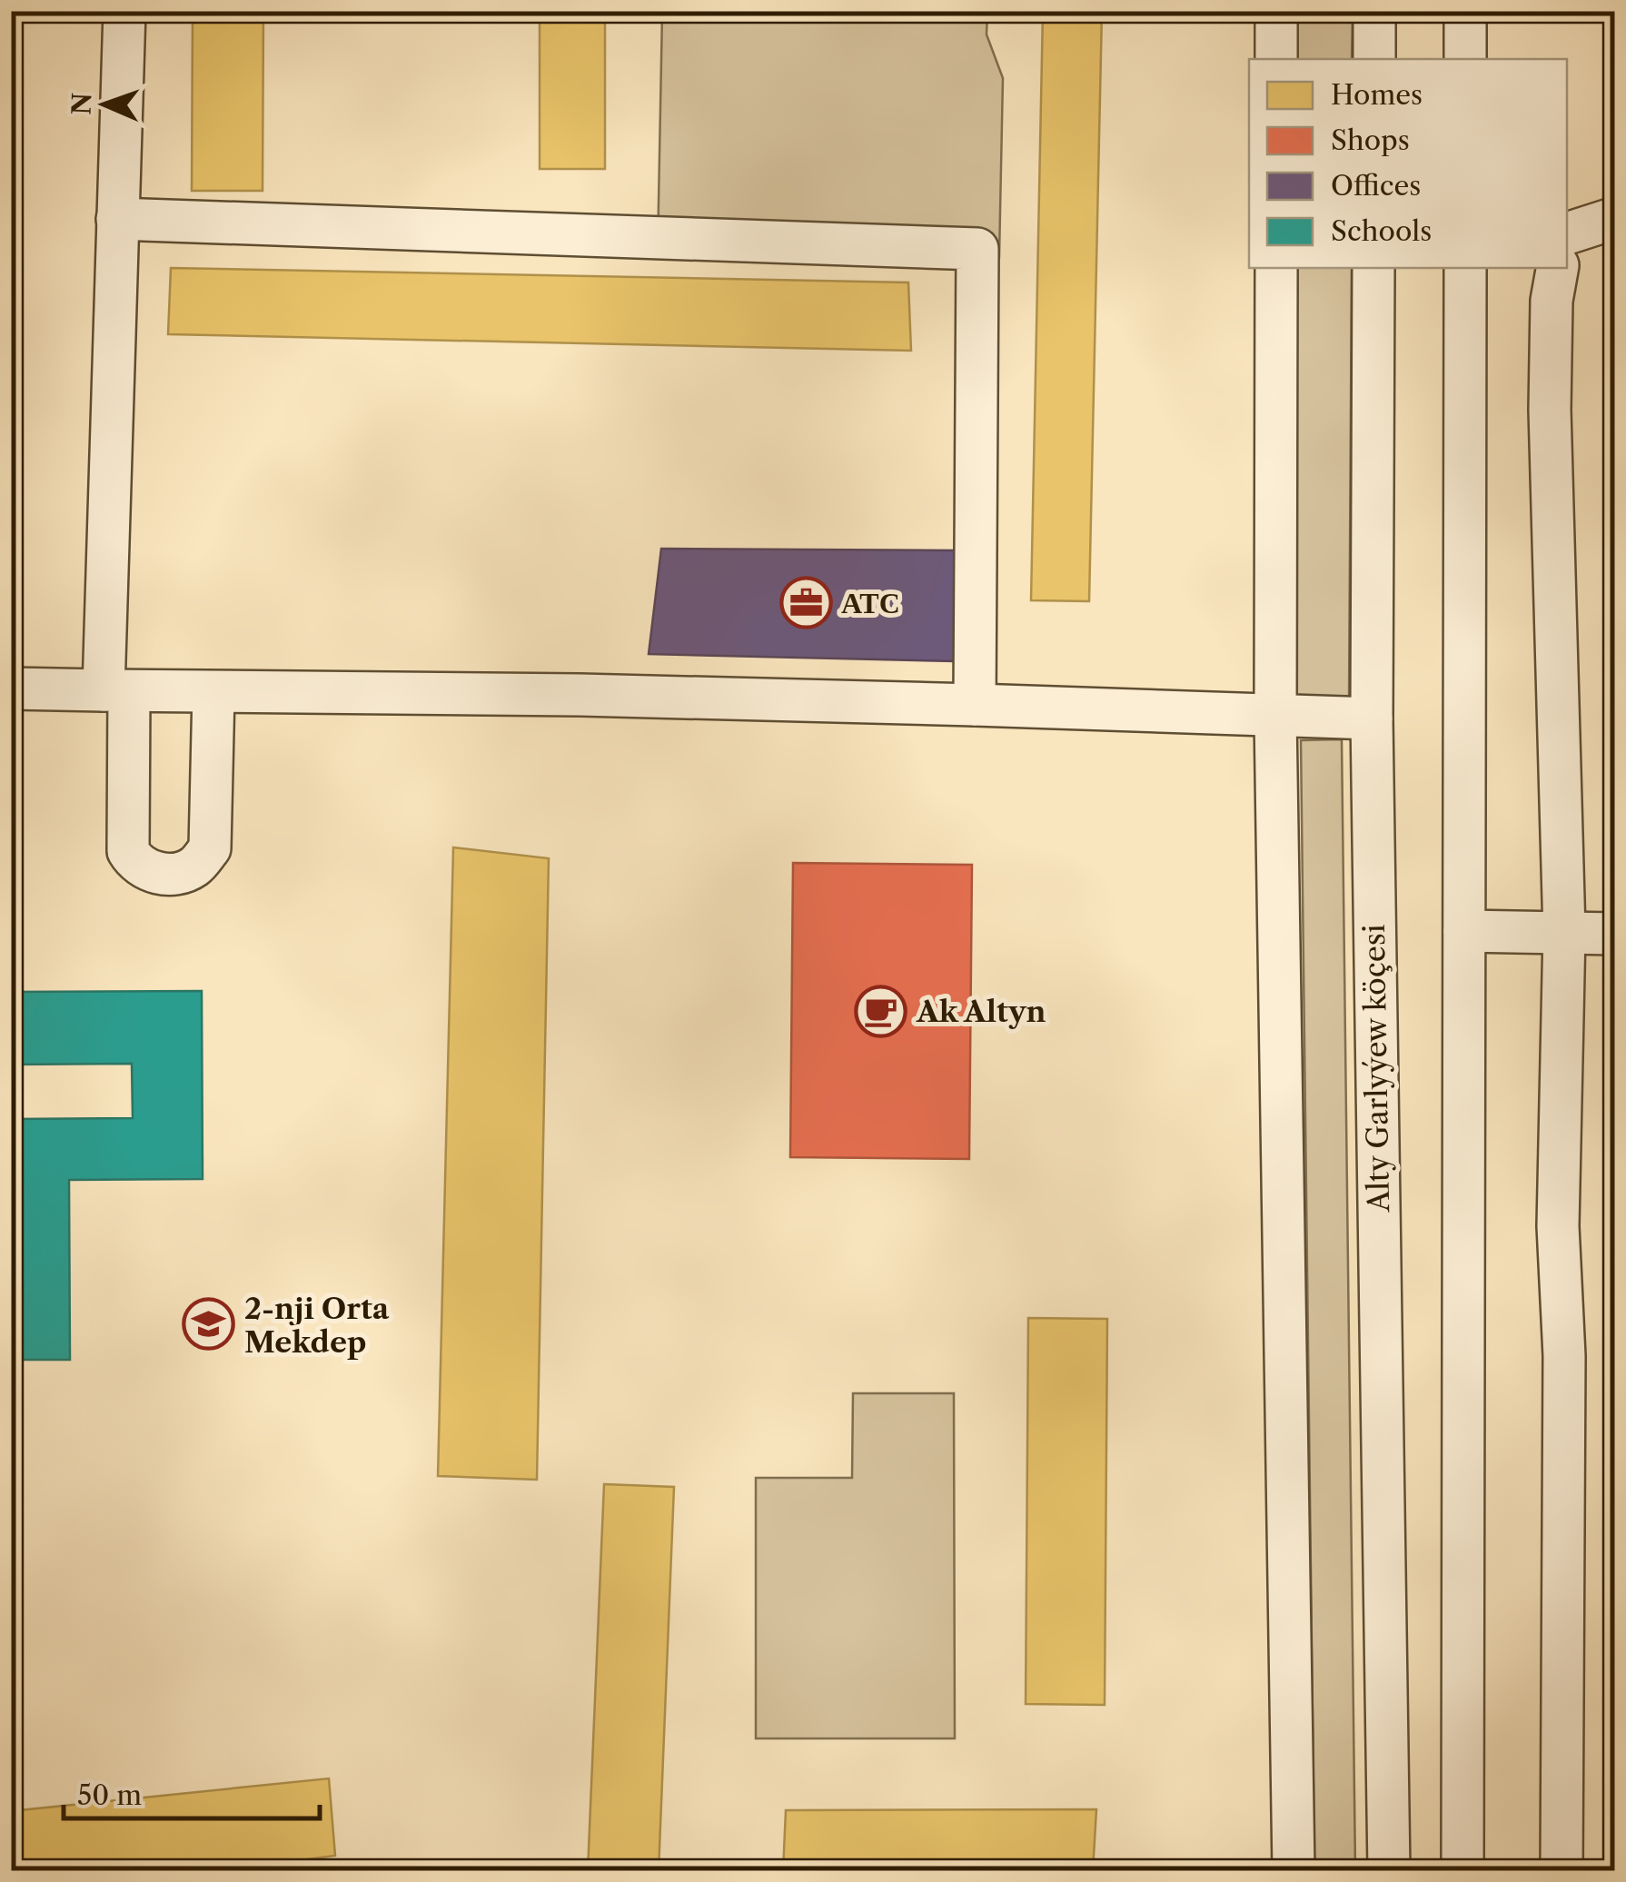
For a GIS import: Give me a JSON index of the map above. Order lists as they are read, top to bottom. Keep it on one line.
{"streets":{"street":["Alty Garlyýew köçesi"]},"places":{"office":["АТС"],"cafe":["Ak Altyn"],"school or university":["2-nji Orta Mekdep"]},"legend":["Homes","Shops","Offices","Schools"],"scale_bar":"50 m","north":"left"}
